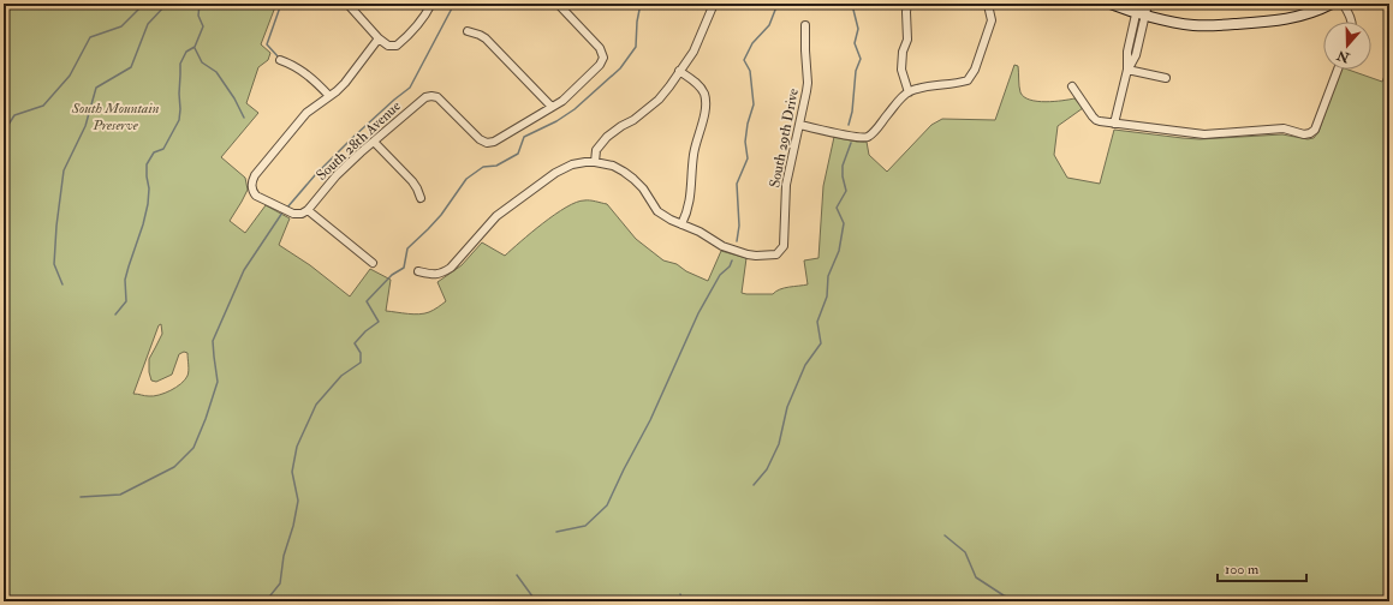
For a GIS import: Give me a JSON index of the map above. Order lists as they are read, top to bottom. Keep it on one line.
{"streets":{"street":["South 29th Drive","South 28th Avenue"]},"parks":["South Mountain Preserve"],"scale_bar":"100 m","north":"bottom"}
